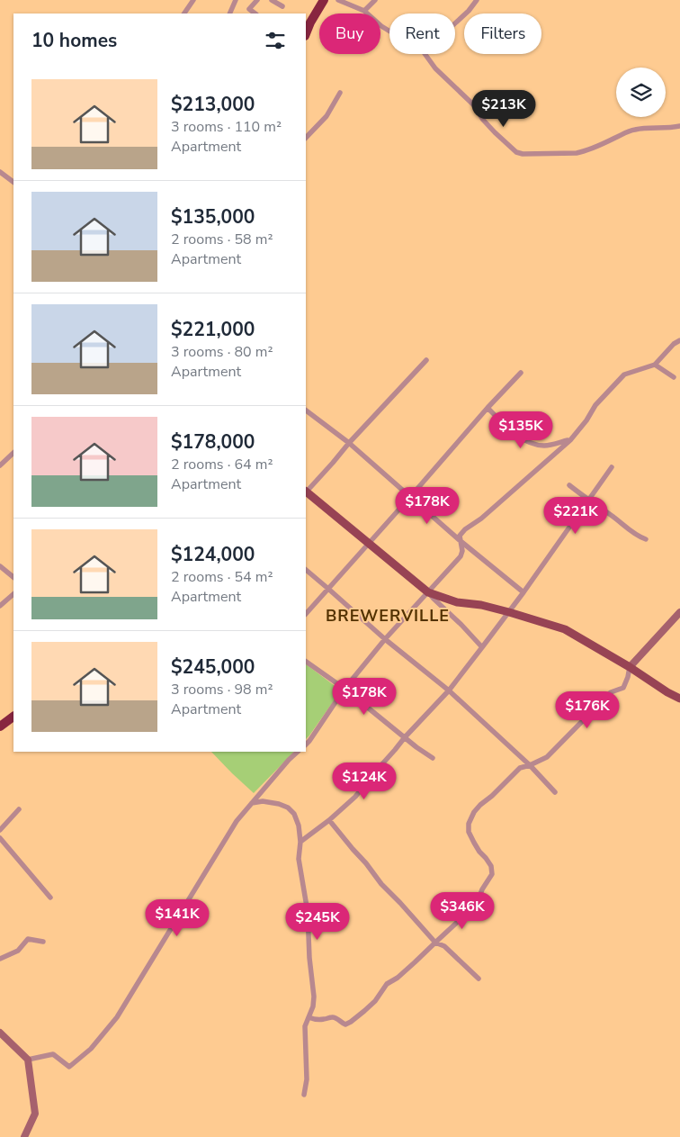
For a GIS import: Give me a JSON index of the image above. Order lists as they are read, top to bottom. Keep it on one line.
{"districts":["BREWERVILLE"],"page":{"chip":["Buy","Rent","Filters"],"heading":"10 homes","list":[{"name":"$213,000","note":"3 rooms · 110 m² · Apartment"},{"name":"$135,000","note":"2 rooms · 58 m² · Apartment"},{"name":"$221,000","note":"3 rooms · 80 m² · Apartment"},{"name":"$178,000","note":"2 rooms · 64 m² · Apartment"},{"name":"$124,000","note":"2 rooms · 54 m² · Apartment"},{"name":"$245,000","note":"3 rooms · 98 m² · Apartment"}],"price":["$213K","$135K","$178K","$221K","$178K","$176K","$124K","$346K","$141K","$245K"]}}
